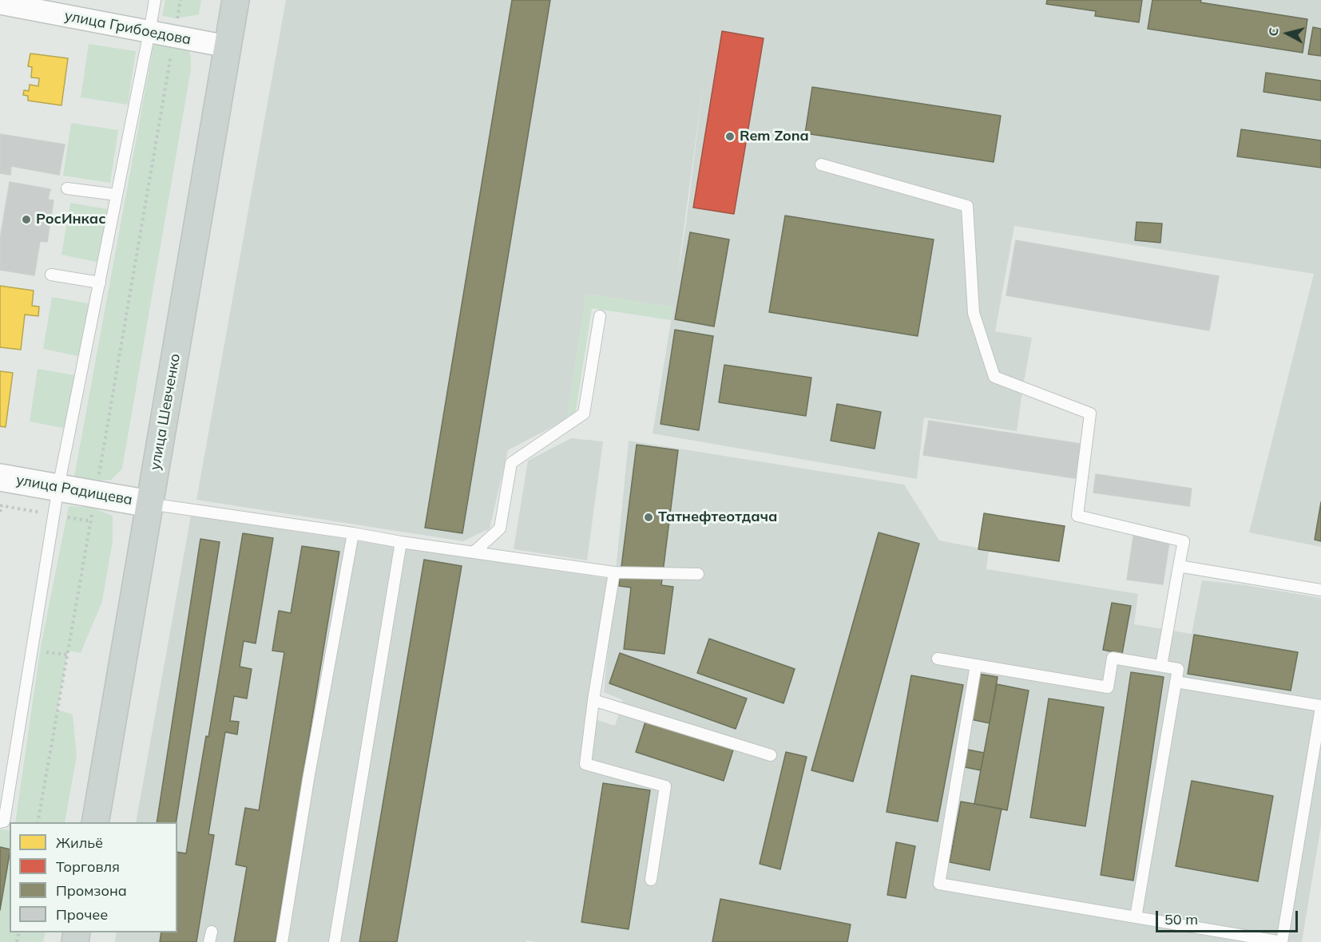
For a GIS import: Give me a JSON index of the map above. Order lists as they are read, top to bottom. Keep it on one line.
{"streets":{"main road":["улица Шевченко"],"street":["улица Грибоедова","улица Радищева"]},"crossings":[["улица Грибоедова","улица Шевченко"],["улица Шевченко","улица Радищева"]],"places":["Rem Zona","РосИнкас","Татнефтеотдача"],"legend":["Жильё","Торговля","Промзона","Прочее"],"scale_bar":"50 m","north":"left"}
